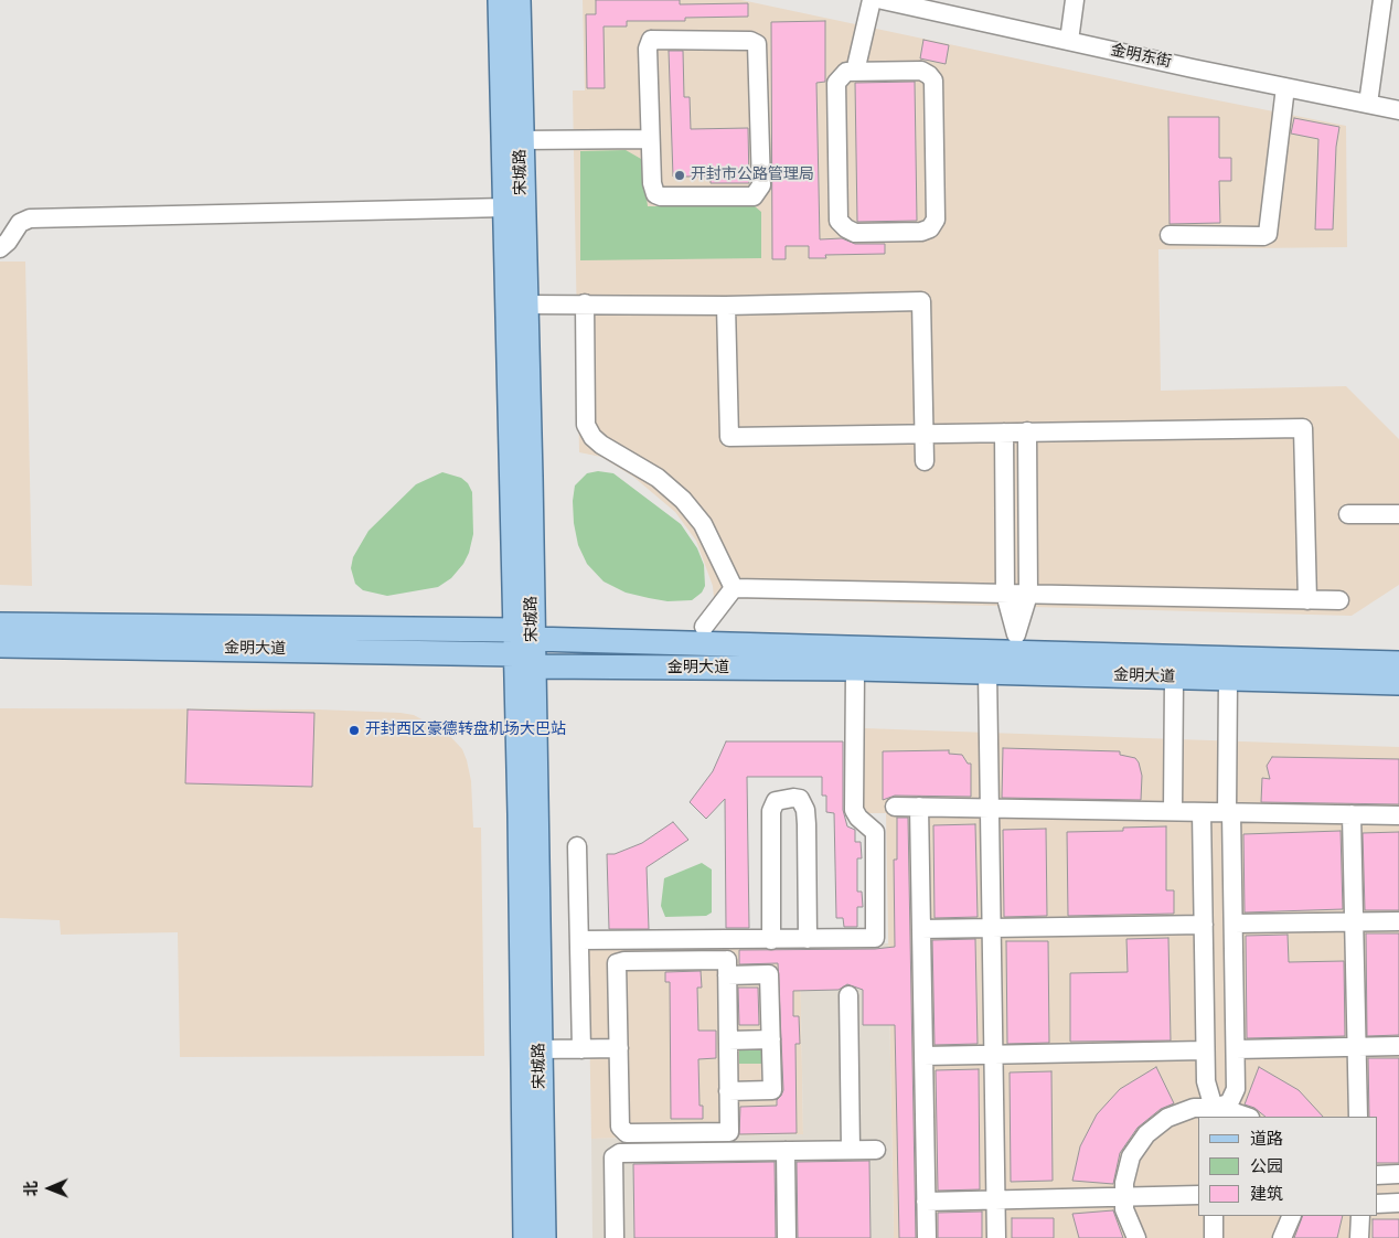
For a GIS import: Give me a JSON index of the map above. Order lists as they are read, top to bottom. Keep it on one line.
{"streets":{"main road":["宋城路","金明大道"],"street":["金明东街"]},"crossings":[["宋城路","金明大道"]],"places":["开封市公路管理局","开封西区豪德转盘机场大巴站"],"legend":["道路","公园","建筑"],"north":"left"}
